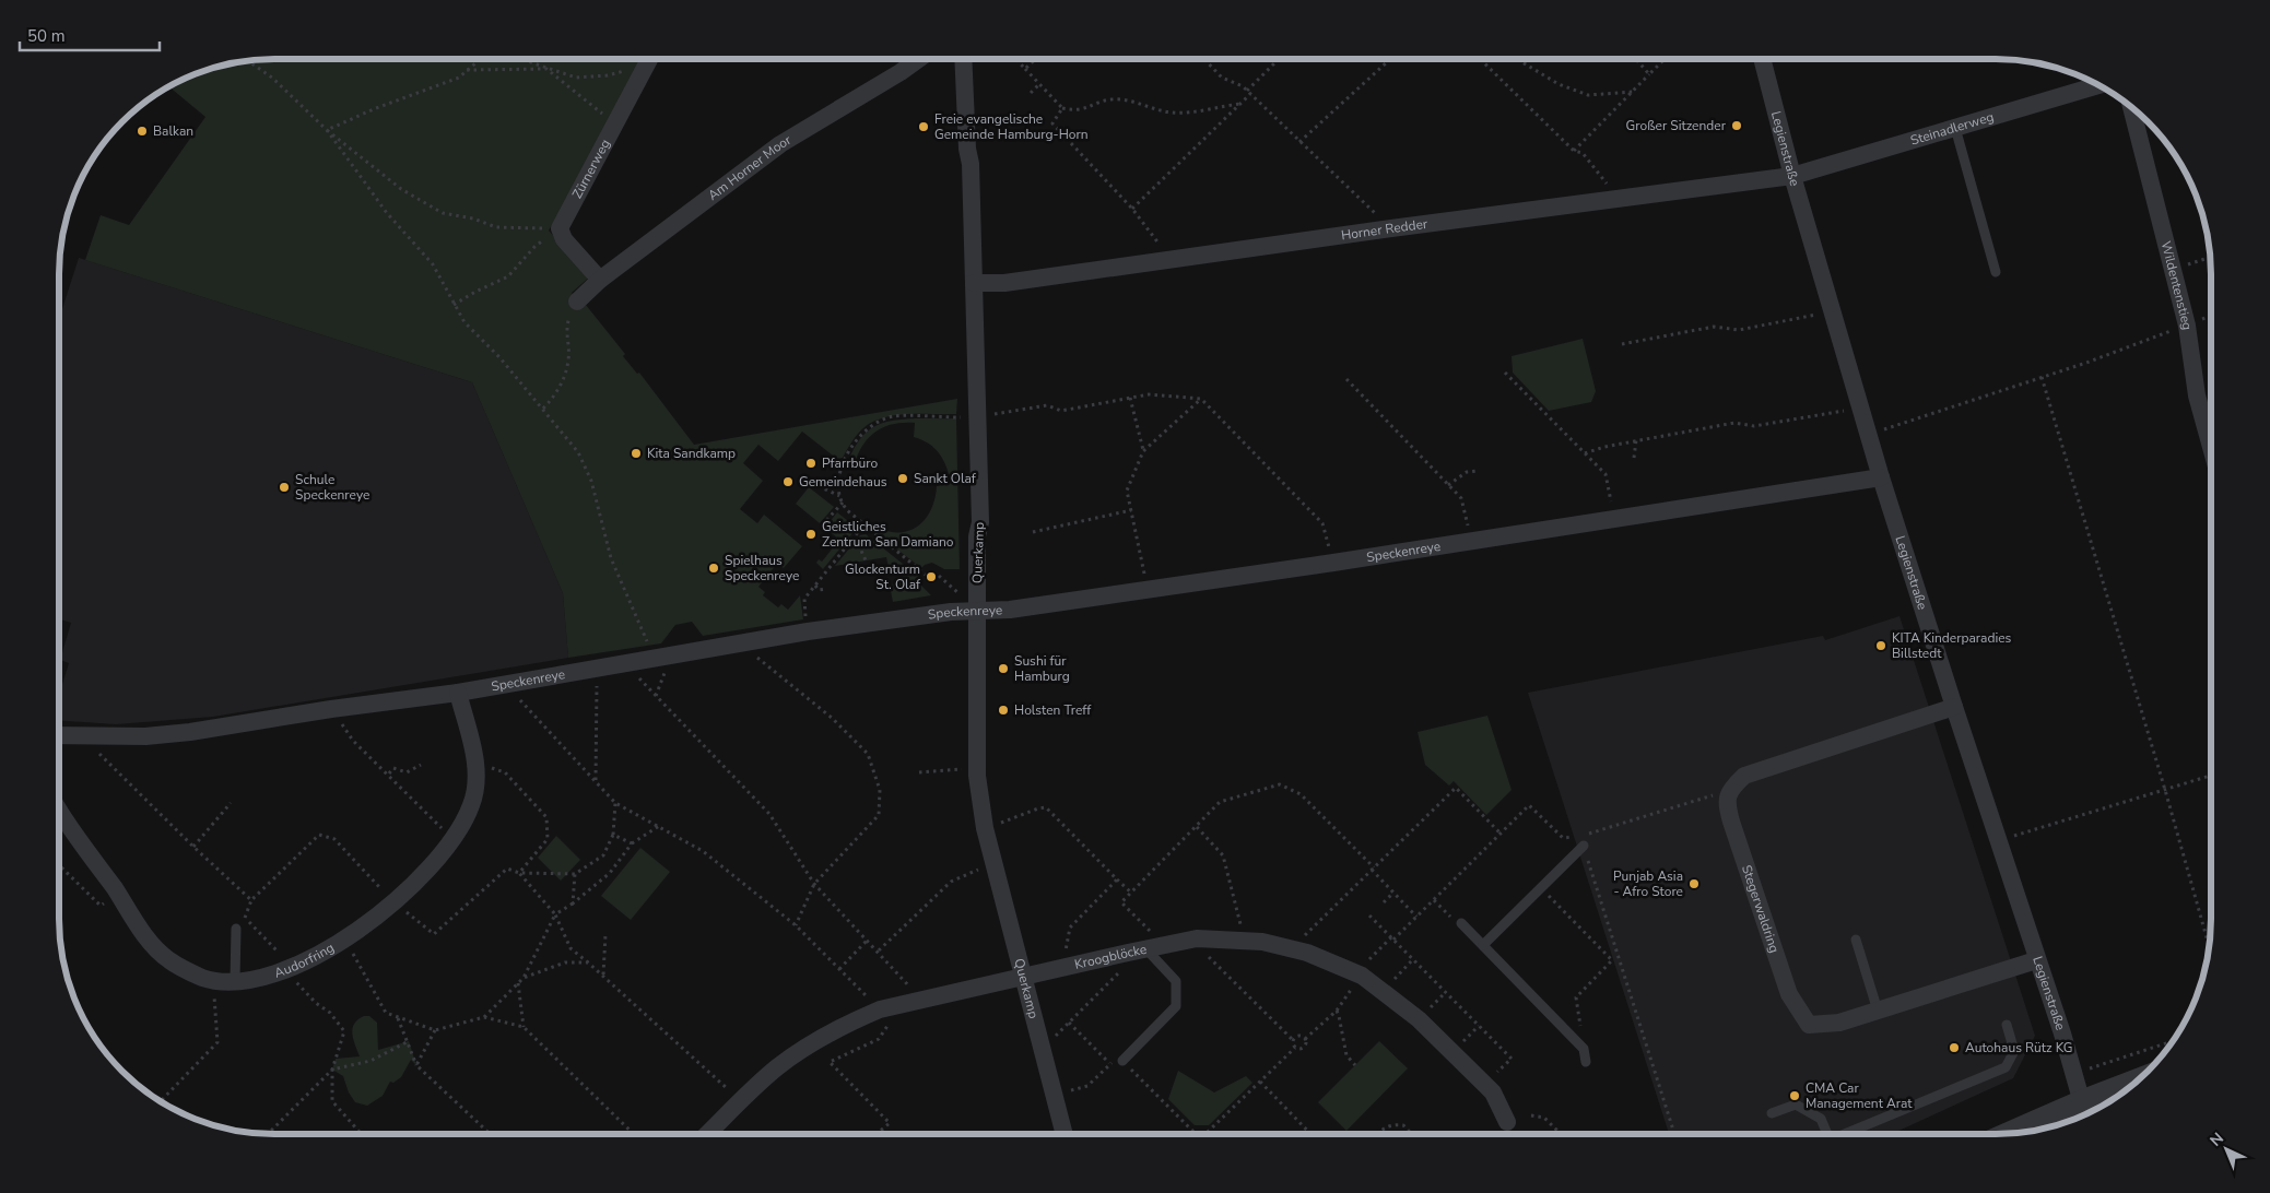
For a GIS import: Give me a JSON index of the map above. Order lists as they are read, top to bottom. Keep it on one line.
{"streets":{"street":["Steinadlerweg","Legienstraße","Zürnerweg","Am Horner Moor","Horner Redder","Wildentenstieg","Speckenreye","Querkamp","Stegerwaldring","Kroogblöcke","Audorfring"]},"crossings":[["Steinadlerweg","Legienstraße"],["Steinadlerweg","Horner Redder"],["Legienstraße","Horner Redder"],["Legienstraße","Speckenreye"],["Legienstraße","Stegerwaldring"],["Horner Redder","Querkamp"],["Speckenreye","Querkamp"],["Speckenreye","Audorfring"],["Querkamp","Kroogblöcke"]],"places":["Großer Sitzender","Freie evangelische Gemeinde Hamburg-Horn","Balkan","Kita Sandkamp","Pfarrbüro","Sankt Olaf","Gemeindehaus","Schule Speckenreye","Geistliches Zentrum San Damiano","Spielhaus Speckenreye","Glockenturm St. Olaf","KITA Kinderparadies Billstedt","Sushi für Hamburg","Holsten Treff","Punjab Asia - Afro Store","Autohaus Rütz KG","CMA Car Management Arat"],"scale_bar":"50 m","north":"top left"}
